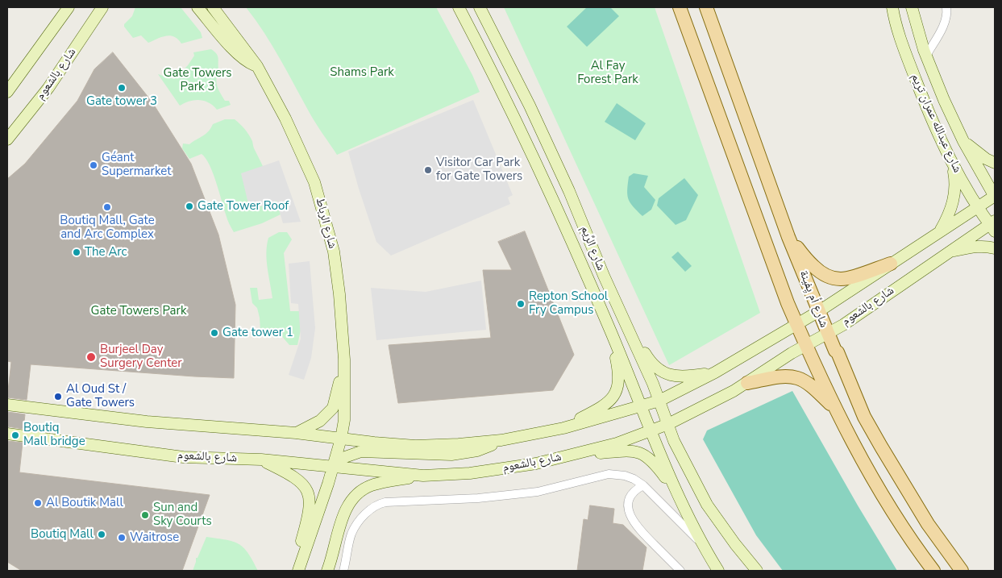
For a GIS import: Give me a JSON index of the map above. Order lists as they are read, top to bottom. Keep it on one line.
{"streets":{"main road":["شارع بالشعوم","شارع عبدالله عمران تريم","شارع الرباط","شارع الرِّيم","شارع أم يِفينة"]},"crossings":[["شارع بالشعوم","شارع عبدالله عمران تريم"],["شارع بالشعوم","شارع الرباط"],["شارع بالشعوم","شارع الرِّيم"],["شارع بالشعوم","شارع أم يِفينة"]],"parks":["Al Fay Forest Park","Shams Park","Gate Towers Park 3","Gate Towers Park"],"places":["Gate tower 3","Géant Supermarket","Visitor Car Park for Gate Towers","Gate Tower Roof","Boutiq Mall, Gate and Arc Complex","The Arc","Repton School Fry Campus","Gate tower 1","Burjeel Day Surgery Center","Al Oud St / Gate Towers","Boutiq Mall bridge","Al Boutik Mall","Sun and Sky Courts","Boutiq Mall","Waitrose"]}
